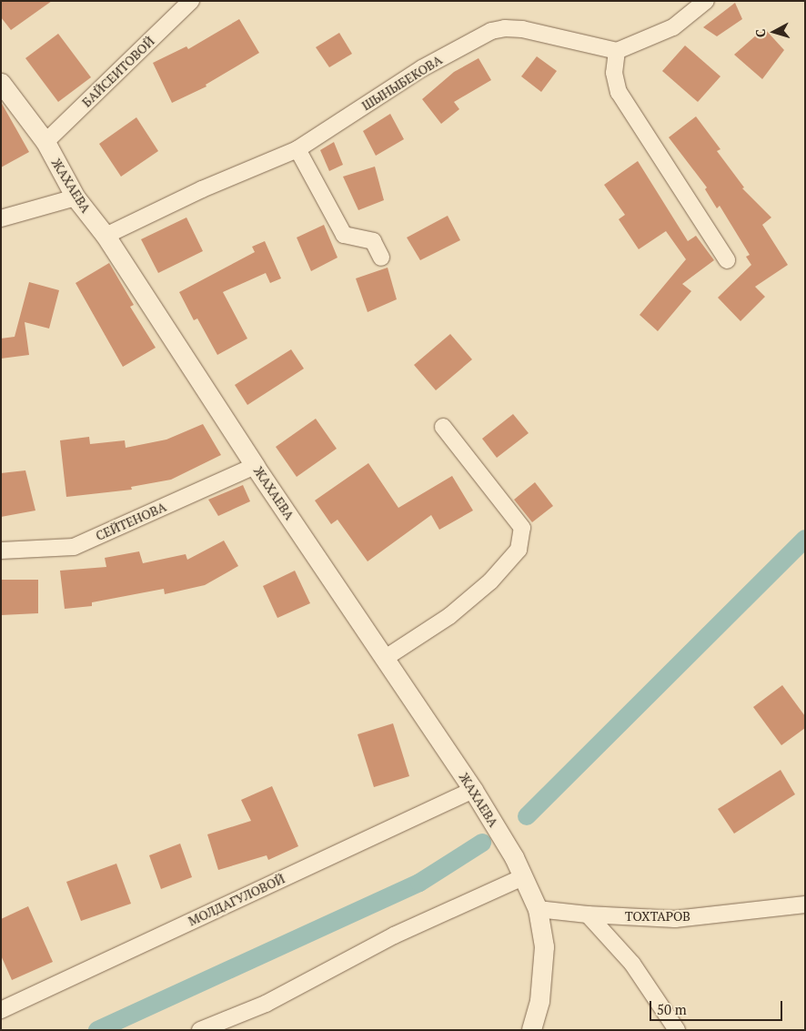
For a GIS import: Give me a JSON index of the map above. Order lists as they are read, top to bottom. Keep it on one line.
{"streets":{"street":["БАЙСЕИТОВОЙ","ШЫНЫБЕКОВА","ЖАХАЕВА","СЕЙТЕНОВА","МОЛДАГУЛОВОЙ","ТОХТАРОВ"]},"crossings":[["БАЙСЕИТОВОЙ","ЖАХАЕВА"],["ШЫНЫБЕКОВА","ЖАХАЕВА"],["ЖАХАЕВА","СЕЙТЕНОВА"],["ЖАХАЕВА","МОЛДАГУЛОВОЙ"],["ЖАХАЕВА","ТОХТАРОВ"]],"scale_bar":"50 m","north":"left"}
